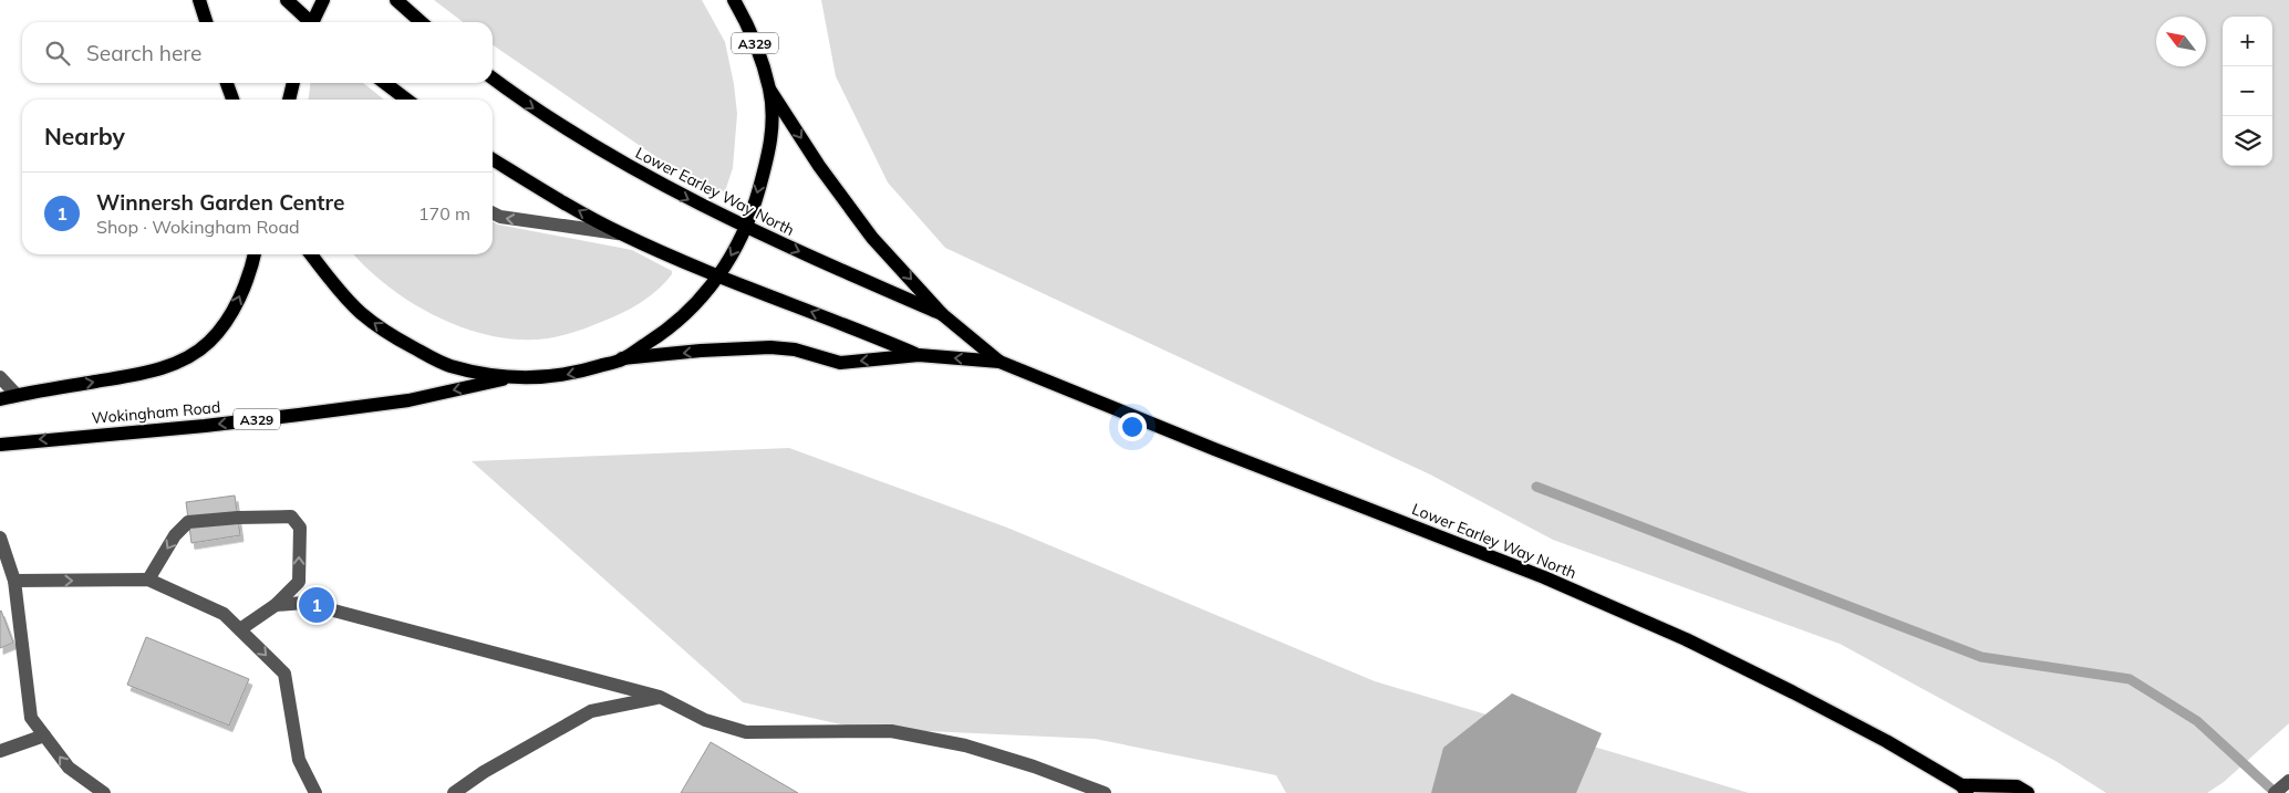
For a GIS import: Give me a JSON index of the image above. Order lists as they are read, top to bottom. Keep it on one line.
{"streets":{"main road":["A329","Lower Earley Way North","Wokingham Road"]},"crossings":[["A329","Lower Earley Way North"],["A329","Wokingham Road"]],"one_way":["Wokingham Road"],"north":"top left","page":{"map_buttons":["+","−"],"search":"Search here","heading":"Nearby","list":[{"mark":"1","name":"Winnersh Garden Centre","note":"Shop · Wokingham Road","value":"170 m"}],"pins":"1"}}
